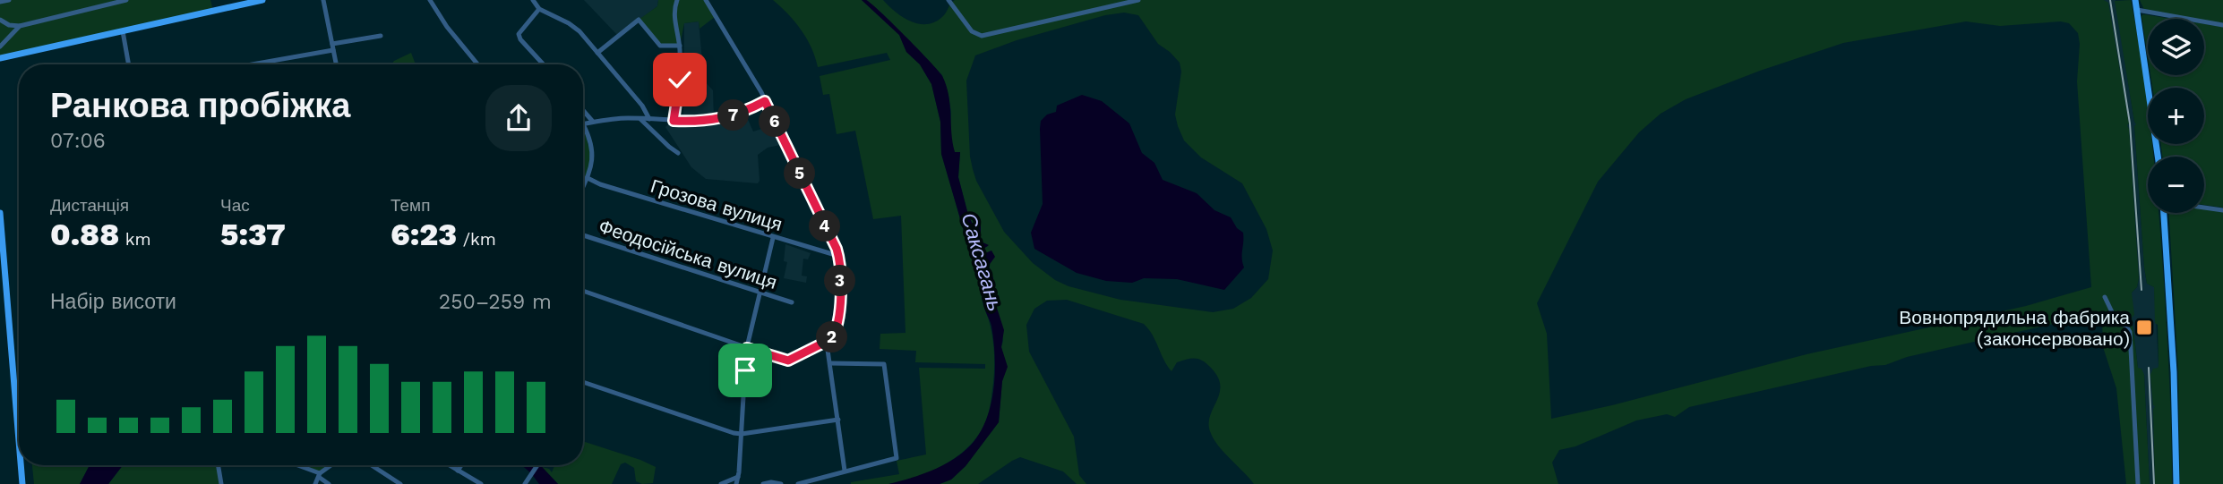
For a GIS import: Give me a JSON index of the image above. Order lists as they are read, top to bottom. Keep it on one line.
{"streets":{"street":["Грозова вулиця","Феодосійська вулиця"]},"water":["Саксагань"],"places":{"transit":["Вовнопрядильна фабрика (законсервовано)"]},"page":{"map_buttons":["+","−"],"heading":["Ранкова пробіжка","07:06"],"pins":["7","6","5","4","3","2"],"stats":[["Дистанція","0.88 km"],["Час","5:37"],["Темп","6:23 /km"]],"chart":["Набір висоти","250–259 m"]}}
